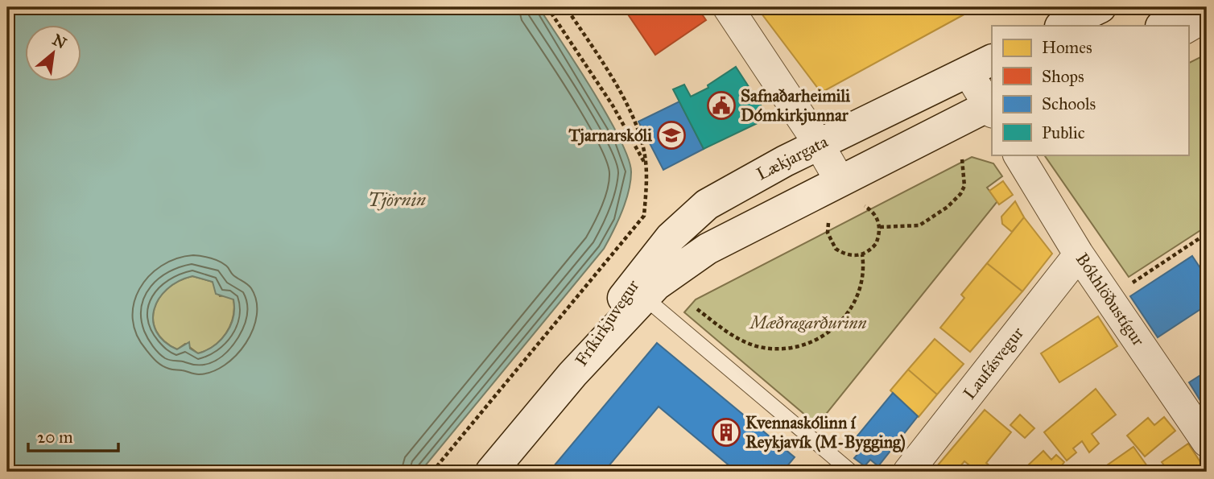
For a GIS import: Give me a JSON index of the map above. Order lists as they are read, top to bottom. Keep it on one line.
{"streets":{"main road":["Lækjargata","Fríkirkjuvegur"],"street":["Bókhlöðustígur","Laufásvegur"]},"crossings":[["Lækjargata","Fríkirkjuvegur"],["Bókhlöðustígur","Laufásvegur"]],"water":["Tjörnin"],"parks":["Mæðragarðurinn"],"places":{"public building":["Safnaðarheimili Dómkirkjunnar"],"school or university":["Tjarnarskóli"],"building":["Kvennaskólinn í Reykjavík (M-Bygging)"]},"legend":["Homes","Shops","Schools","Public"],"scale_bar":"20 m","north":"top right"}
